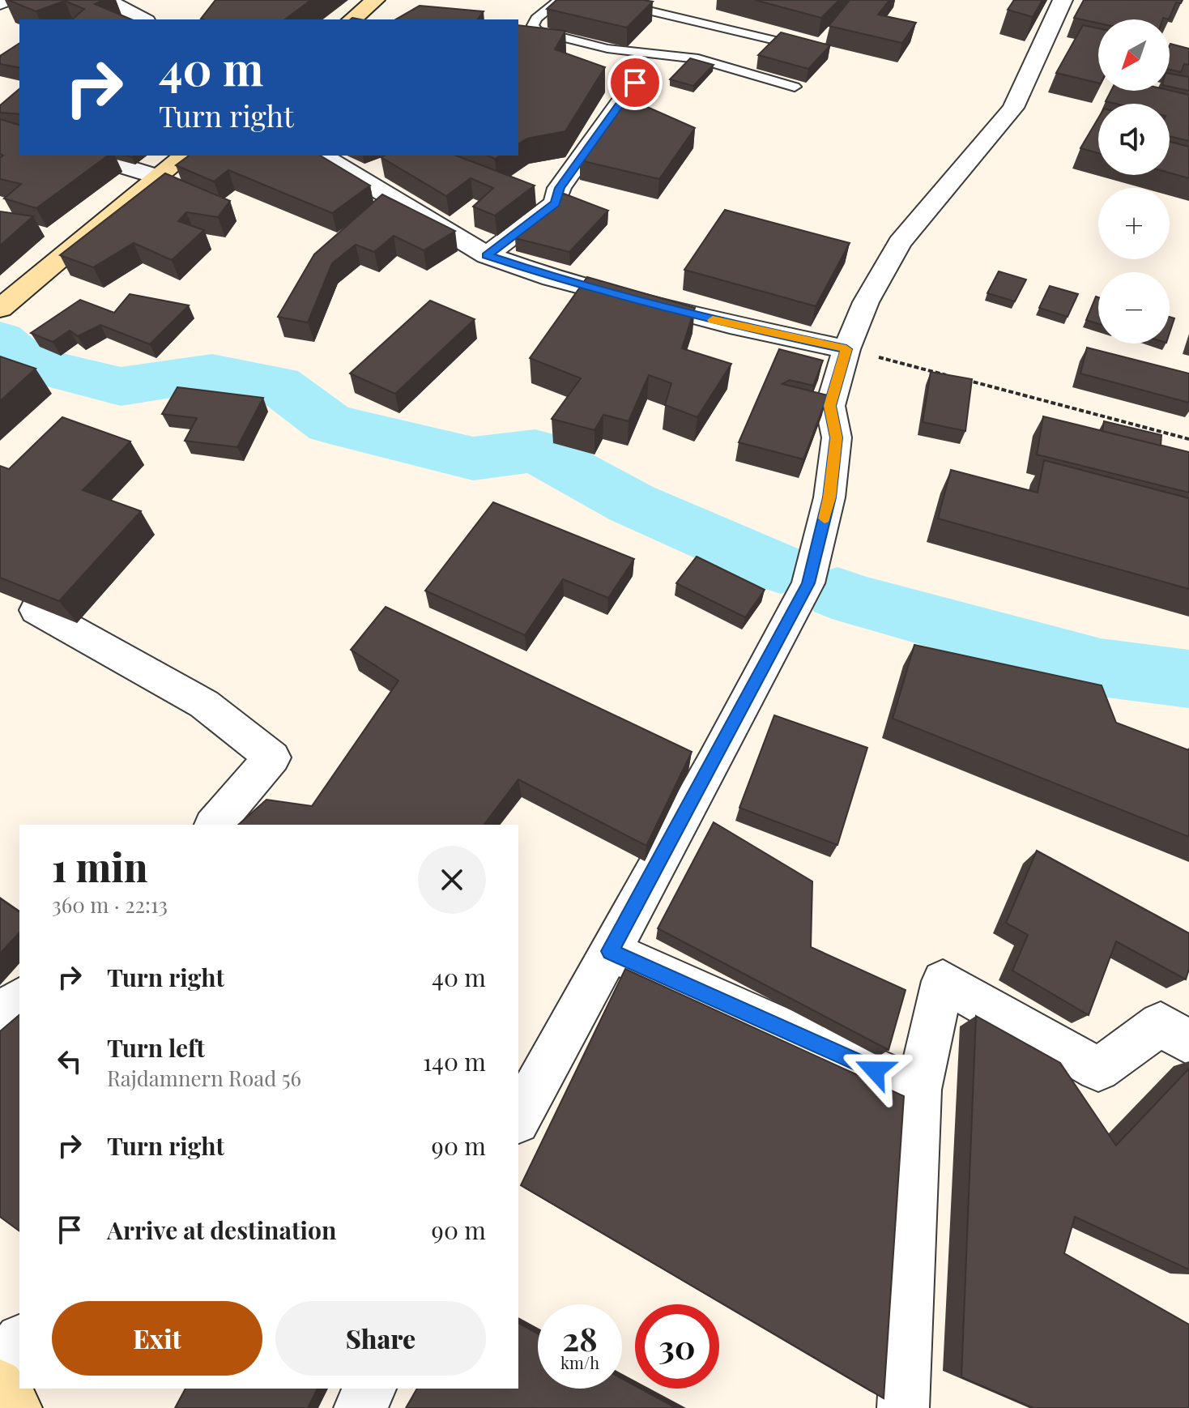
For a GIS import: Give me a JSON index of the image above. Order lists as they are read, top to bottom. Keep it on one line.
{"north":"bottom left","page":{"map_buttons":["+","−"],"turn":["40 m","Turn right"],"heading":["1 min","360 m · 22:13"],"list":[{"name":"Turn right","value":"40 m"},{"name":"Turn left","note":"Rajdamnern Road 56","value":"140 m"},{"name":"Turn right","value":"90 m"},{"name":"Arrive at destination","value":"90 m"}],"buttons":["Exit","Share"],"speed":"28 km/h","limit":"30"}}
